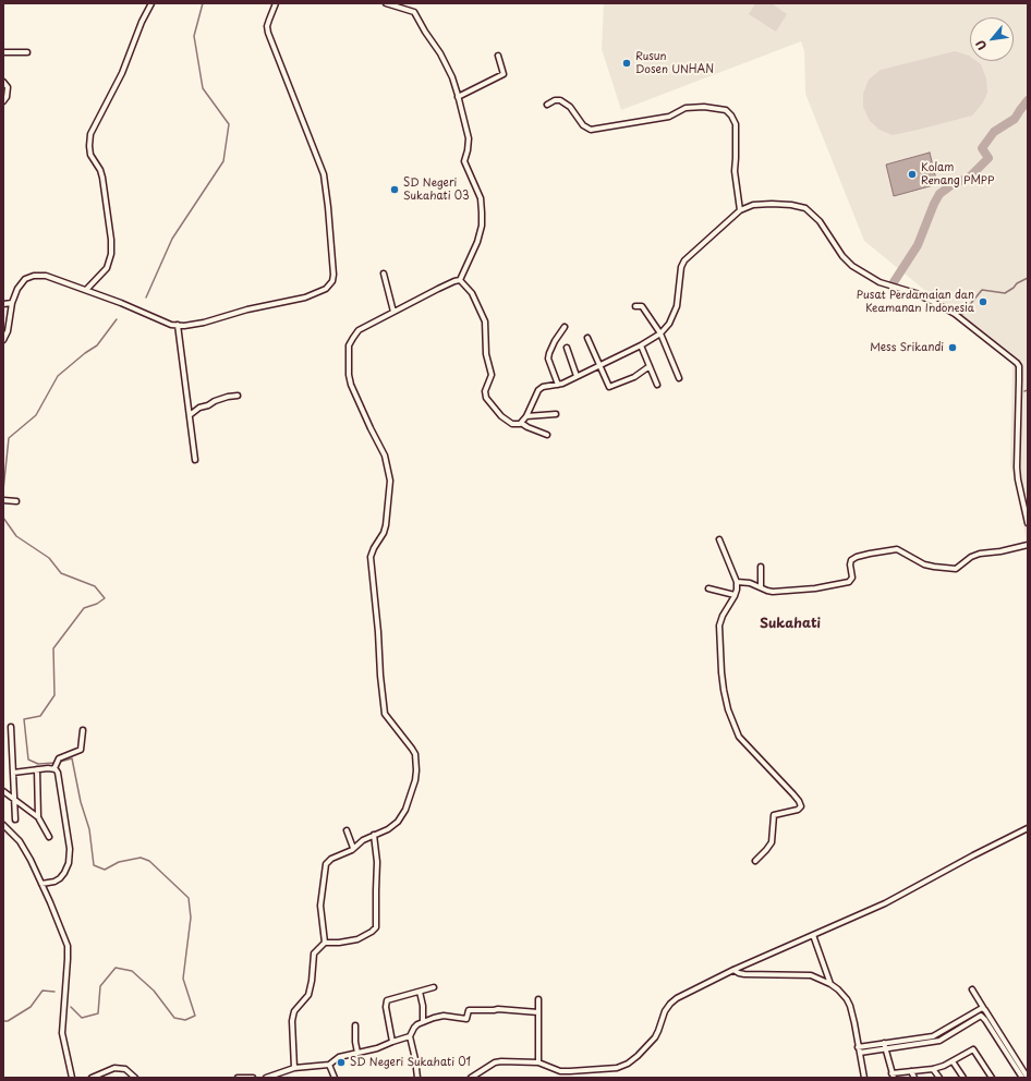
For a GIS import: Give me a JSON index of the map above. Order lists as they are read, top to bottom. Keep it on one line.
{"districts":["Sukahati"],"places":["Rusun Dosen UNHAN","Kolam Renang PMPP","SD Negeri Sukahati 03","Pusat Perdamaian dan Keamanan Indonesia","Mess Srikandi","SD Negeri Sukahati 01"],"north":"bottom left"}
